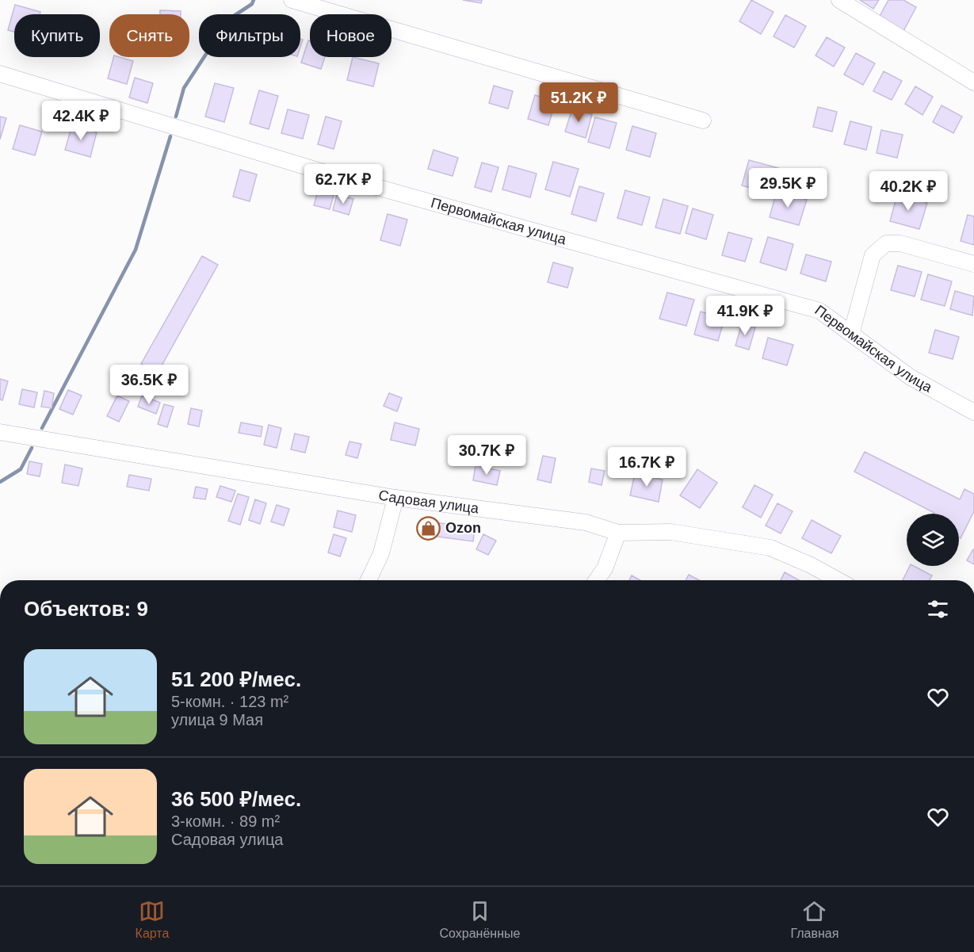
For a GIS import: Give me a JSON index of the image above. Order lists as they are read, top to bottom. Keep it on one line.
{"streets":{"street":["Первомайская улица","Садовая улица"]},"places":{"shop":["Ozon"]},"page":{"chip":["Купить","Снять","Фильтры","Новое"],"price":["51.2K ₽","42.4K ₽","62.7K ₽","29.5K ₽","40.2K ₽","41.9K ₽","36.5K ₽","30.7K ₽","16.7K ₽"],"heading":"Объектов: 9","list":[{"name":"51 200 ₽/мес.","note":"5-комн. · 123 m² · улица 9 Мая"},{"name":"36 500 ₽/мес.","note":"3-комн. · 89 m² · Садовая улица"}],"tabs":["Карта","Сохранённые","Главная"]}}
